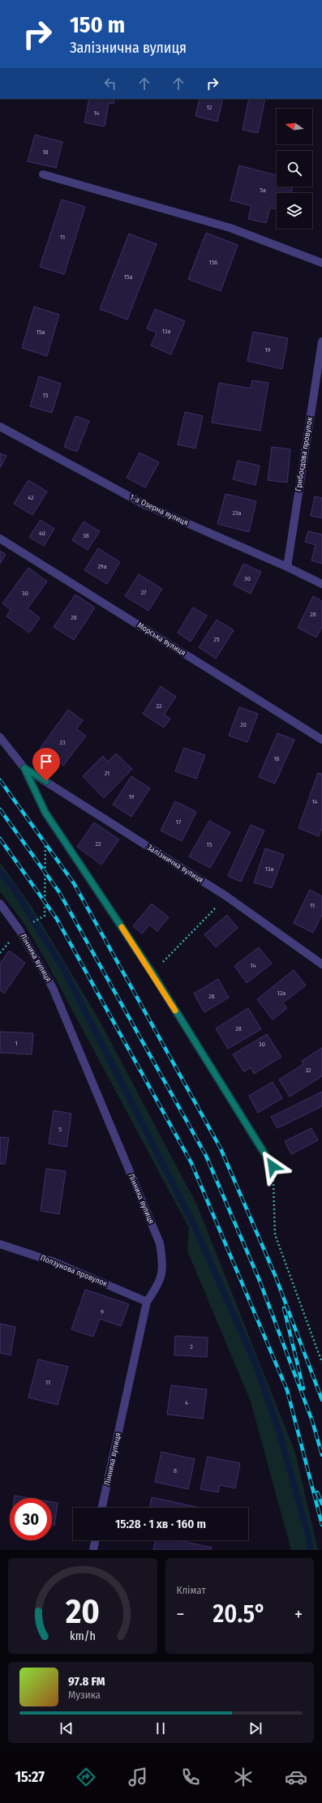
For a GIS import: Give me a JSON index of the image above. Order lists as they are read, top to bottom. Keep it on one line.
{"streets":{"street":["Грибоєдова провулок","1-а Озерна вулиця","Морська вулиця","Залізнична вулиця","Лінника вулиця","Ползунова провулок"]},"crossings":[["Грибоєдова провулок","1-а Озерна вулиця"],["Лінника вулиця","Ползунова провулок"]],"house_numbers":["12","14","16","5а","11","15б","15а","13а","15а","19","15","42","23а","40","38","29а","30","27","30","28","28","25","22","20","23","16","21","19","14","17","22","15","13а","11","14","12а","26","28","1","30","32","5","9","2","11","4","8"],"north":"left","page":{"turn":["150 m","Залізнична вулиця"],"limit":"30","trip":"15:28 · 1 хв · 160 m","tile":"Клімат","heat":["−","20.5°","+"],"song":["97.8 FM","Музика"],"tabs":"15:27","gauge":["20","km/h"]}}
